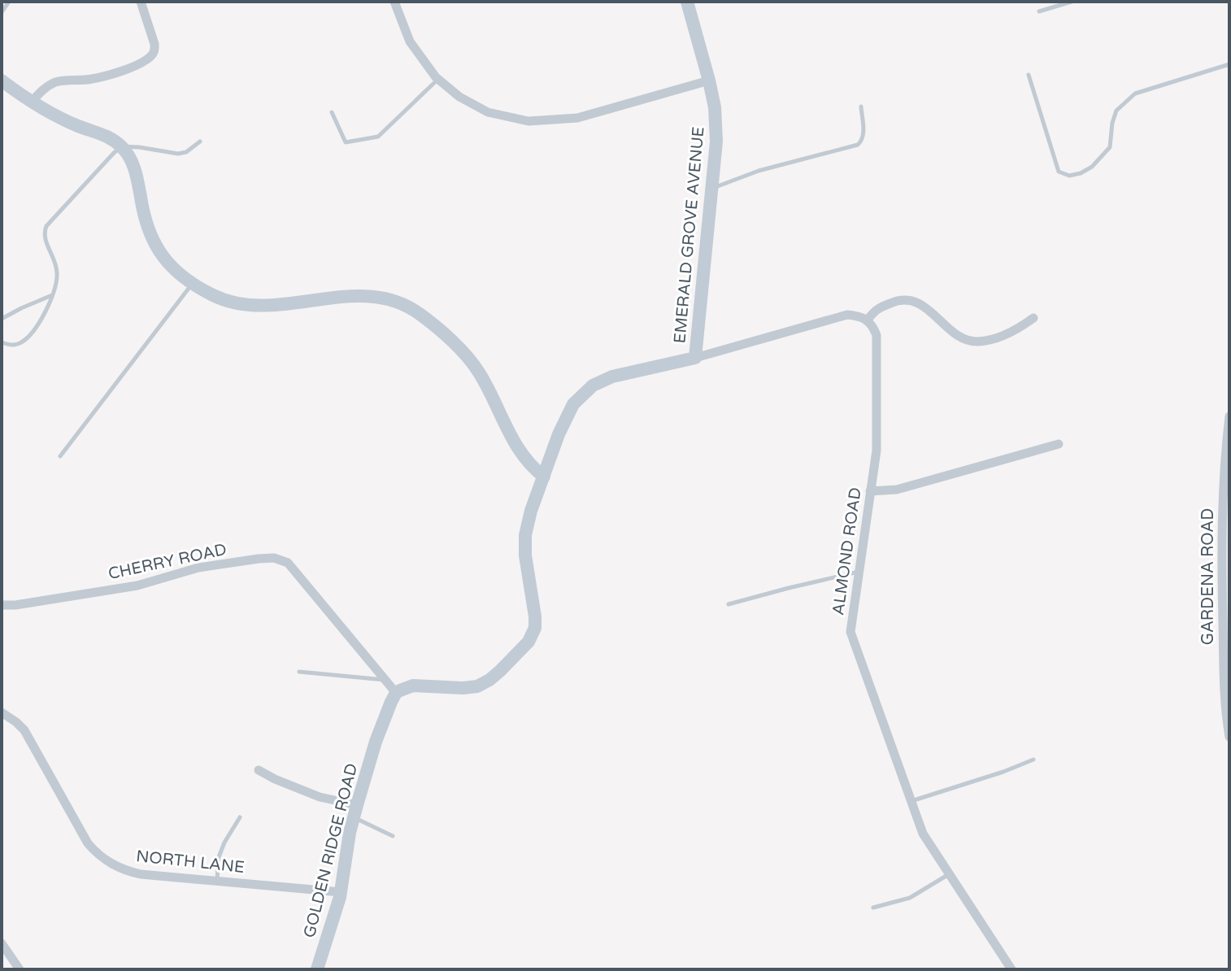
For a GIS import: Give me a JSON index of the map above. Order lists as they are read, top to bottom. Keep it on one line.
{"streets":{"street":["EMERALD GROVE AVENUE","ALMOND ROAD","CHERRY ROAD","GARDENA ROAD","GOLDEN RIDGE ROAD","NORTH LANE"]},"crossings":[["CHERRY ROAD","GOLDEN RIDGE ROAD"],["GOLDEN RIDGE ROAD","NORTH LANE"]]}
